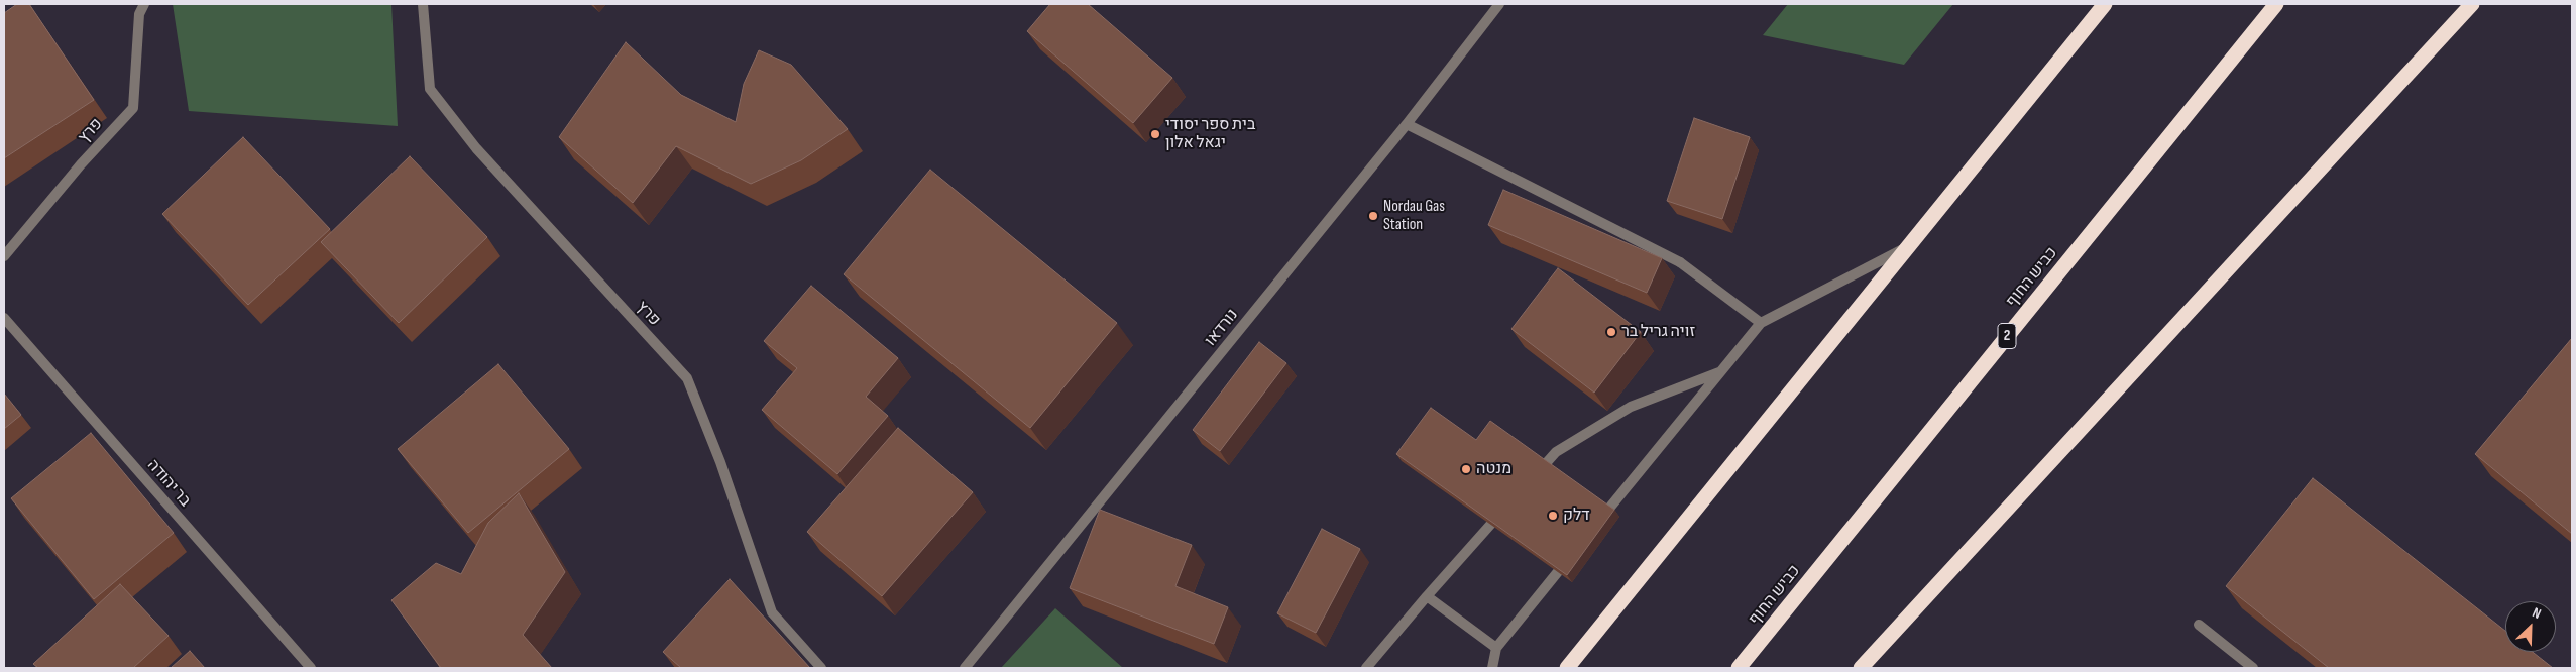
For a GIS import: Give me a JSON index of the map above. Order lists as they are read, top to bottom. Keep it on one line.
{"streets":{"highway":["כביש החוף","2"],"street":["פרץ","נורדאו","בר יהודה"]},"places":["בית ספר יסודי יגאל אלון","Nordau Gas Station","זויה גריל בר","מנטה","דלק"],"north":"top right"}
